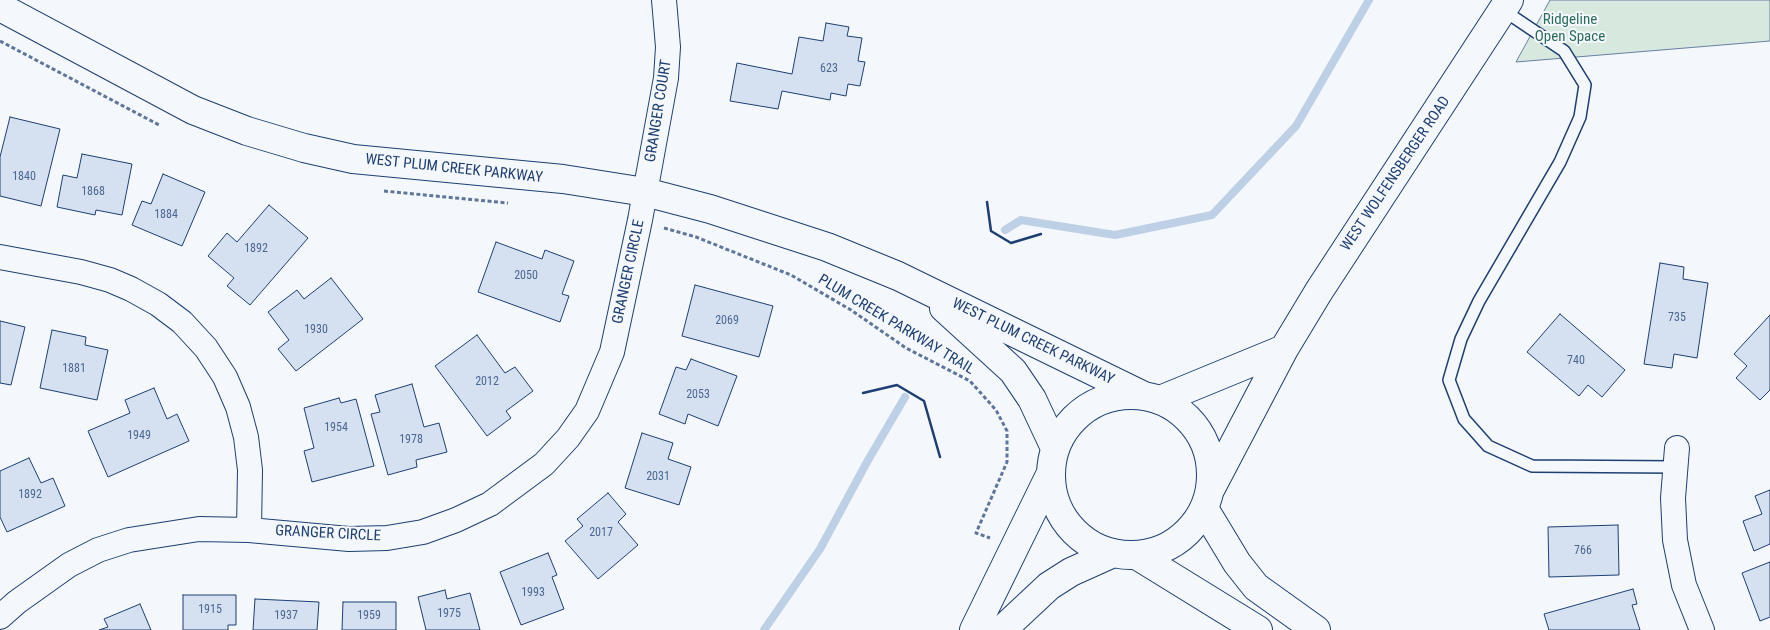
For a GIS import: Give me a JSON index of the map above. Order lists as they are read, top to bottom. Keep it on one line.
{"streets":{"main road":["WEST PLUM CREEK PARKWAY","WEST WOLFENSBERGER ROAD"],"street":["GRANGER COURT","GRANGER CIRCLE"],"path":["PLUM CREEK PARKWAY TRAIL"]},"crossings":[["GRANGER COURT","WEST PLUM CREEK PARKWAY"],["GRANGER COURT","GRANGER CIRCLE"],["WEST PLUM CREEK PARKWAY","WEST WOLFENSBERGER ROAD"],["WEST PLUM CREEK PARKWAY","GRANGER CIRCLE"],["GRANGER CIRCLE","PLUM CREEK PARKWAY TRAIL"]],"parks":["Ridgeline Open Space"],"house_numbers":["623","1840","1868","1884","1892","2050","735","2069","1930","740","1881","2012","2053","1954","1949","1978","2031","1892","2017","766","1993","1915","1975","1937","1959"]}
